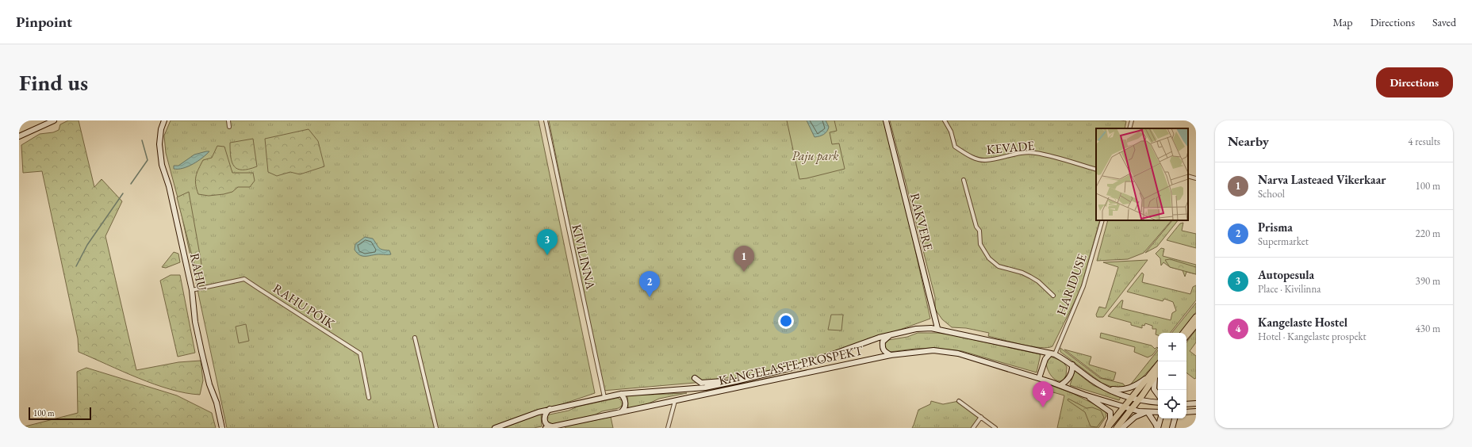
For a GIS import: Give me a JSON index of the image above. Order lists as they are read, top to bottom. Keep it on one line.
{"streets":{"main road":["RAKVERE","RAHU","KANGELASTE PROSPEKT"],"street":["KEVADE","KIVILINNA","HARIDUSE","RAHU PÕIK"]},"crossings":[["RAKVERE","KANGELASTE PROSPEKT"],["KIVILINNA","KANGELASTE PROSPEKT"],["RAHU","RAHU PÕIK"],["HARIDUSE","KANGELASTE PROSPEKT"]],"parks":["Paju park"],"scale_bar":"100 m","page":{"header":"Pinpoint","nav":["Map","Directions","Saved"],"buttons":"Directions","title":"Find us","heading":["Nearby","4 results"],"list":[{"mark":"1","name":"Narva Lasteaed Vikerkaar","note":"School","value":"100 m"},{"mark":"2","name":"Prisma","note":"Supermarket","value":"220 m"},{"mark":"3","name":"Autopesula","note":"Place · Kivilinna","value":"390 m"},{"mark":"4","name":"Kangelaste Hostel","note":"Hotel · Kangelaste prospekt","value":"430 m"}],"pins":["3","1","2","4"],"map_buttons":["+","−"],"scale":"100 m"}}
